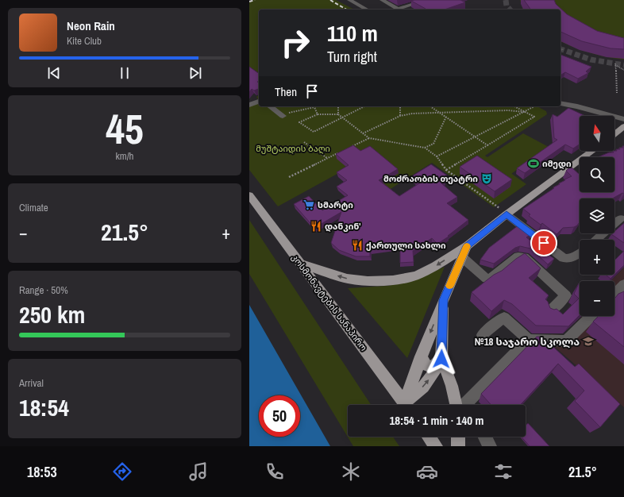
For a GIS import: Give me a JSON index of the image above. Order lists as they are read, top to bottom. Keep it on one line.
{"streets":{"main road":["კოსმონავტების სანაპირო"]},"parks":["მუშტაიდის ბაღი"],"places":{"sports":["იმედი"],"theatre":["მოძრაობის თეატრი"],"supermarket":["სმარტი"],"restaurant":["დანკინ'","ქართული სახლი"],"school or university":["№18 საჯარო სკოლა"]},"north":"top","page":{"turn":["110 m","Turn right"],"song":["Neon Rain","Kite Club"],"then":"Then","tile":[["45","km/h"],"Climate",["Range · 50%","250 km"],["Arrival","18:54"]],"map_buttons":["+","−"],"heat":["−","21.5°","+"],"limit":"50","trip":"18:54 · 1 min · 140 m","tabs":["18:53","21.5°"]}}
